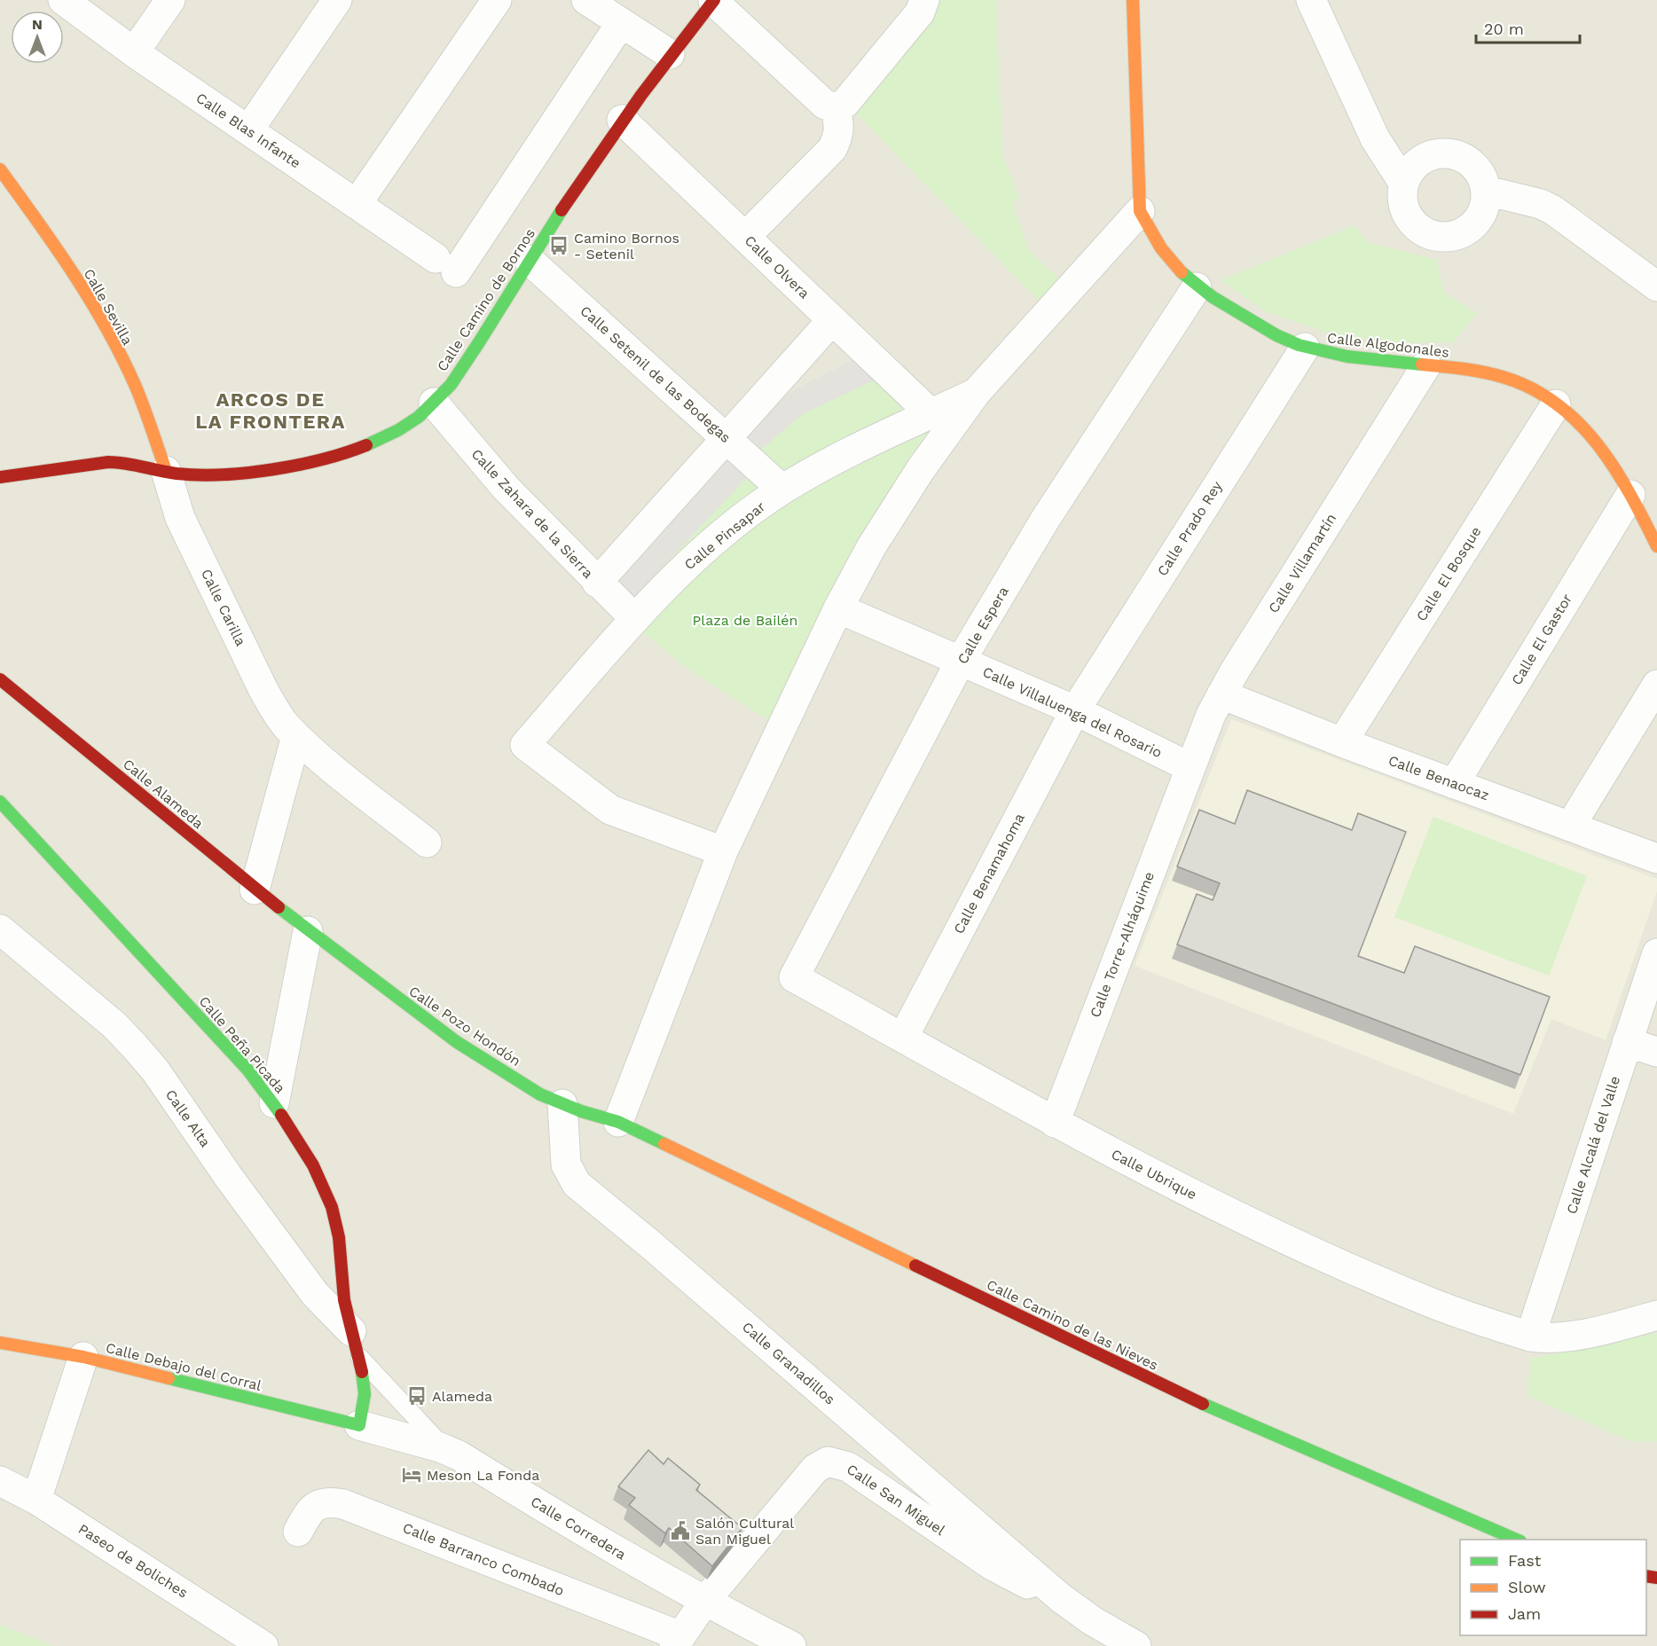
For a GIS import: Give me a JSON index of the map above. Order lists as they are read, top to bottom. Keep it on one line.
{"streets":{"street":["Calle Blas Infante","Calle Olvera","Calle Camino de Bornos","Calle Sevilla","Calle Algodonales","Calle Setenil de las Bodegas","Calle Zahara de la Sierra","Calle Prado Rey","Calle Pinsapar","Calle Villamartín","Calle El Bosque","Calle Carilla","Calle Espera","Calle El Gastor","Calle Villaluenga del Rosario","Calle Benaocaz","Calle Alameda","Calle Benamahoma","Calle Torre-Alháquime","Calle Pozo Hondón","Calle Peña Picada","Calle Alta","Calle Alcalá del Valle","Calle Ubrique","Calle Camino de las Nieves","Calle Granadillos","Calle Debajo del Corral","Calle San Miguel","Calle Corredera","Calle Barranco Combado","Paseo de Boliches"]},"crossings":[["Calle Olvera","Calle Camino de Bornos"],["Calle Olvera","Calle Pinsapar"],["Calle Camino de Bornos","Calle Sevilla"],["Calle Camino de Bornos","Calle Setenil de las Bodegas"],["Calle Camino de Bornos","Calle Zahara de la Sierra"],["Calle Camino de Bornos","Calle Carilla"],["Calle Sevilla","Calle Carilla"],["Calle Algodonales","Calle Prado Rey"],["Calle Algodonales","Calle Villamartín"],["Calle Algodonales","Calle El Bosque"],["Calle Algodonales","Calle Espera"],["Calle Algodonales","Calle El Gastor"],["Calle Setenil de las Bodegas","Calle Pinsapar"],["Calle Zahara de la Sierra","Calle Pinsapar"],["Calle Prado Rey","Calle Villaluenga del Rosario"],["Calle Prado Rey","Calle Benamahoma"],["Calle Villamartín","Calle Villaluenga del Rosario"],["Calle Villamartín","Calle Benaocaz"],["Calle Villamartín","Calle Torre-Alháquime"],["Calle El Bosque","Calle Benaocaz"],["Calle Espera","Calle Villaluenga del Rosario"],["Calle Espera","Calle Ubrique"],["Calle El Gastor","Calle Benaocaz"],["Calle Villaluenga del Rosario","Calle Benamahoma"],["Calle Villaluenga del Rosario","Calle Torre-Alháquime"],["Calle Alameda","Calle Pozo Hondón"],["Calle Benamahoma","Calle Ubrique"],["Calle Torre-Alháquime","Calle Ubrique"],["Calle Pozo Hondón","Calle Camino de las Nieves"],["Calle Pozo Hondón","Calle Granadillos"],["Calle Peña Picada","Calle Alta"],["Calle Peña Picada","Calle Debajo del Corral"],["Calle Peña Picada","Calle Corredera"],["Calle Alcalá del Valle","Calle Ubrique"],["Calle Granadillos","Calle San Miguel"],["Calle Debajo del Corral","Calle Corredera"],["Calle San Miguel","Calle Corredera"],["Calle San Miguel","Calle Barranco Combado"]],"districts":["ARCOS DE LA FRONTERA"],"parks":["Plaza de Bailén"],"places":{"bus stop":["Camino Bornos - Setenil","Alameda"],"hotel":["Meson La Fonda"],"public building":["Salón Cultural San Miguel"]},"legend":["Fast","Slow","Jam"],"scale_bar":"20 m","north":"top"}
